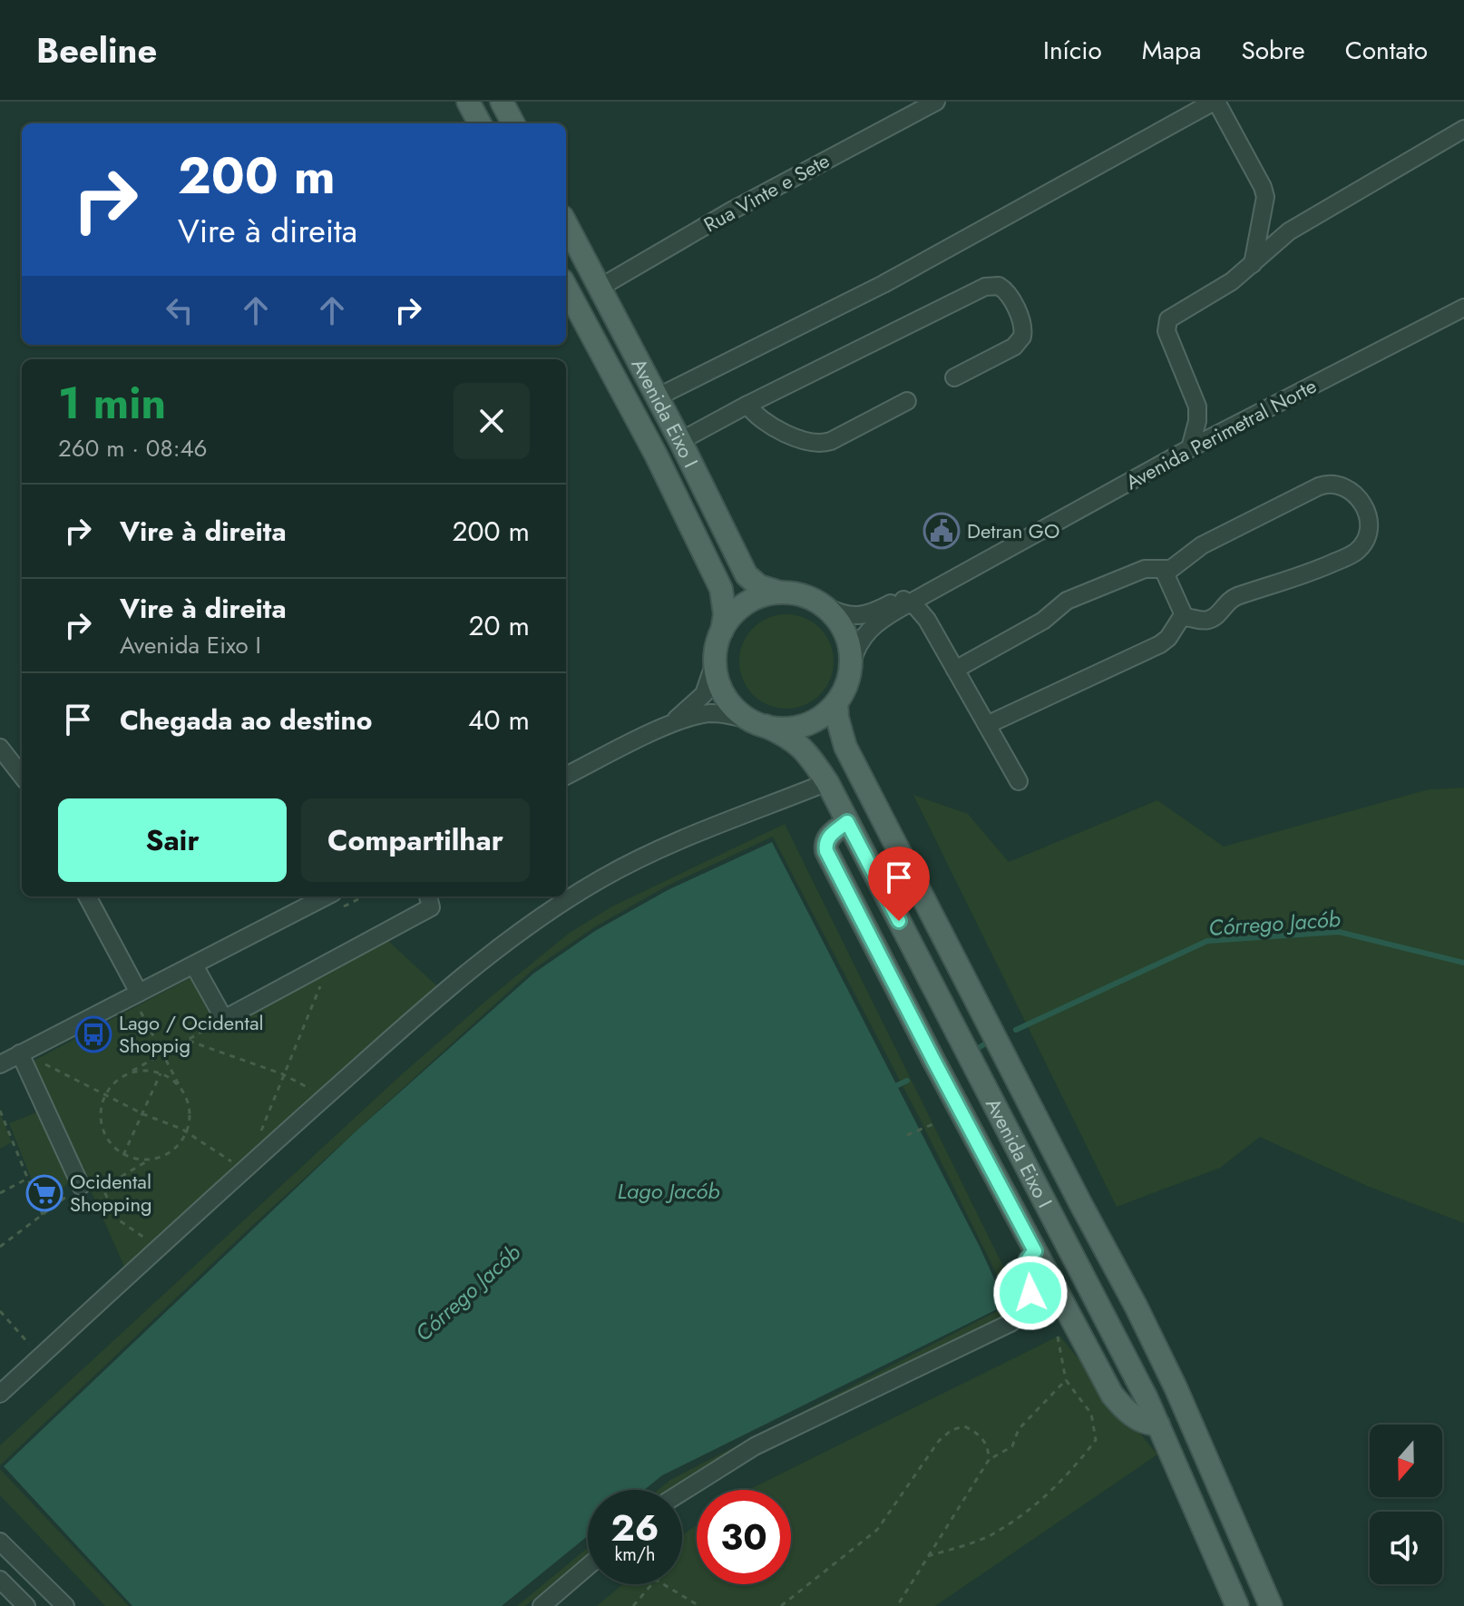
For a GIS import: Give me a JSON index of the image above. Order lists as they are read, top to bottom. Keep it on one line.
{"streets":{"main road":["Avenida Eixo I"],"street":["Rua Vinte e Sete","Avenida Perimetral Norte"]},"crossings":[["Rua Vinte e Sete","Avenida Eixo I"],["Avenida Eixo I","Avenida Perimetral Norte"]],"water":["Córrego Jacób","Lago Jacób"],"places":{"public building":["Detran GO"],"bus stop":["Lago / Ocidental Shoppig"],"supermarket":["Ocidental Shopping"]},"north":"bottom","page":{"header":"Beeline","nav":["Início","Mapa","Sobre","Contato"],"turn":["200 m","Vire à direita"],"heading":["1 min","260 m · 08:46"],"list":[{"name":"Vire à direita","value":"200 m"},{"name":"Vire à direita","note":"Avenida Eixo I","value":"20 m"},{"name":"Chegada ao destino","value":"40 m"}],"buttons":["Sair","Compartilhar"],"speed":"26 km/h","limit":"30"}}
